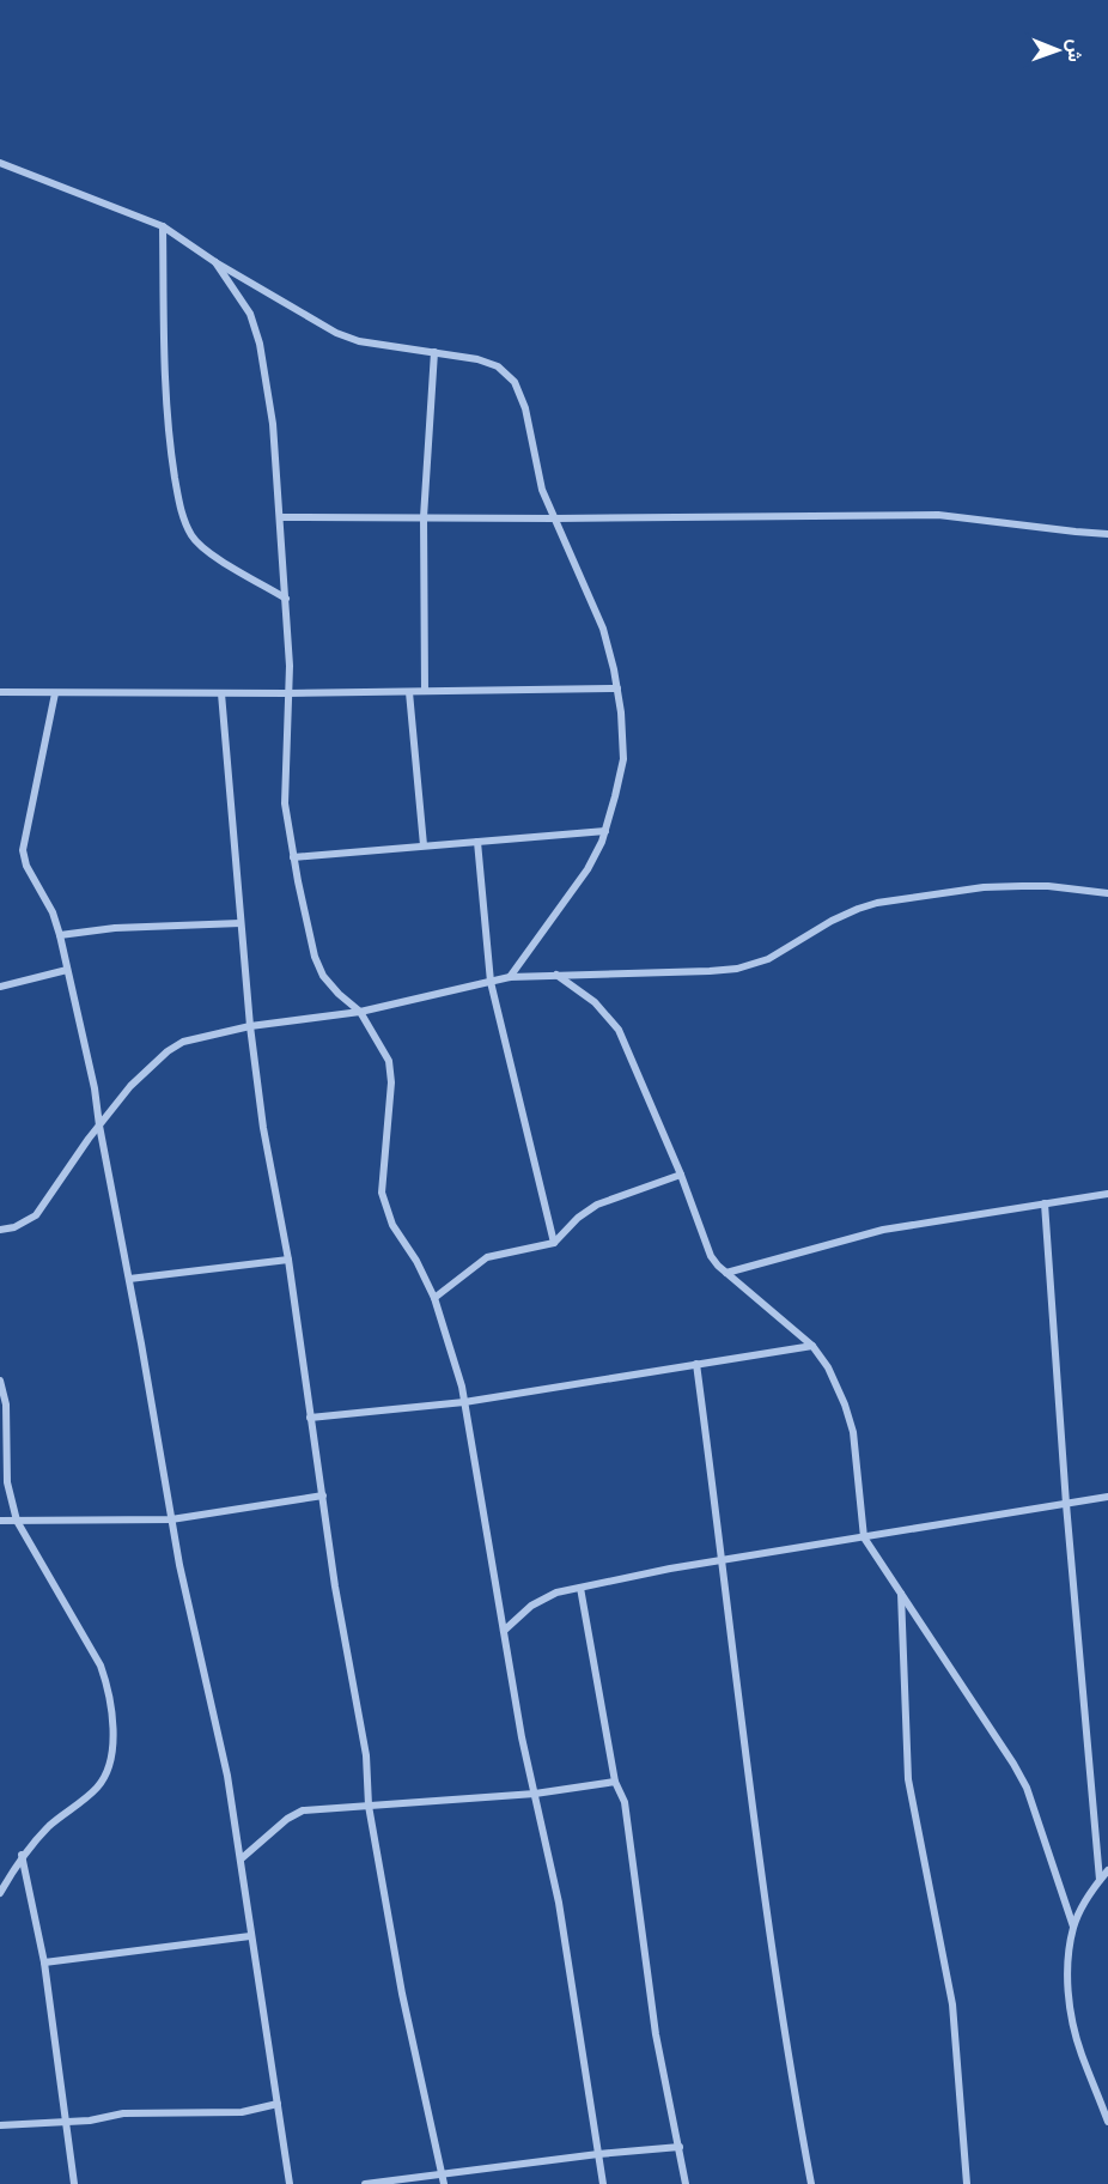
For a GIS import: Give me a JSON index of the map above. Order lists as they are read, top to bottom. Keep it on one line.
{"north":"right"}
